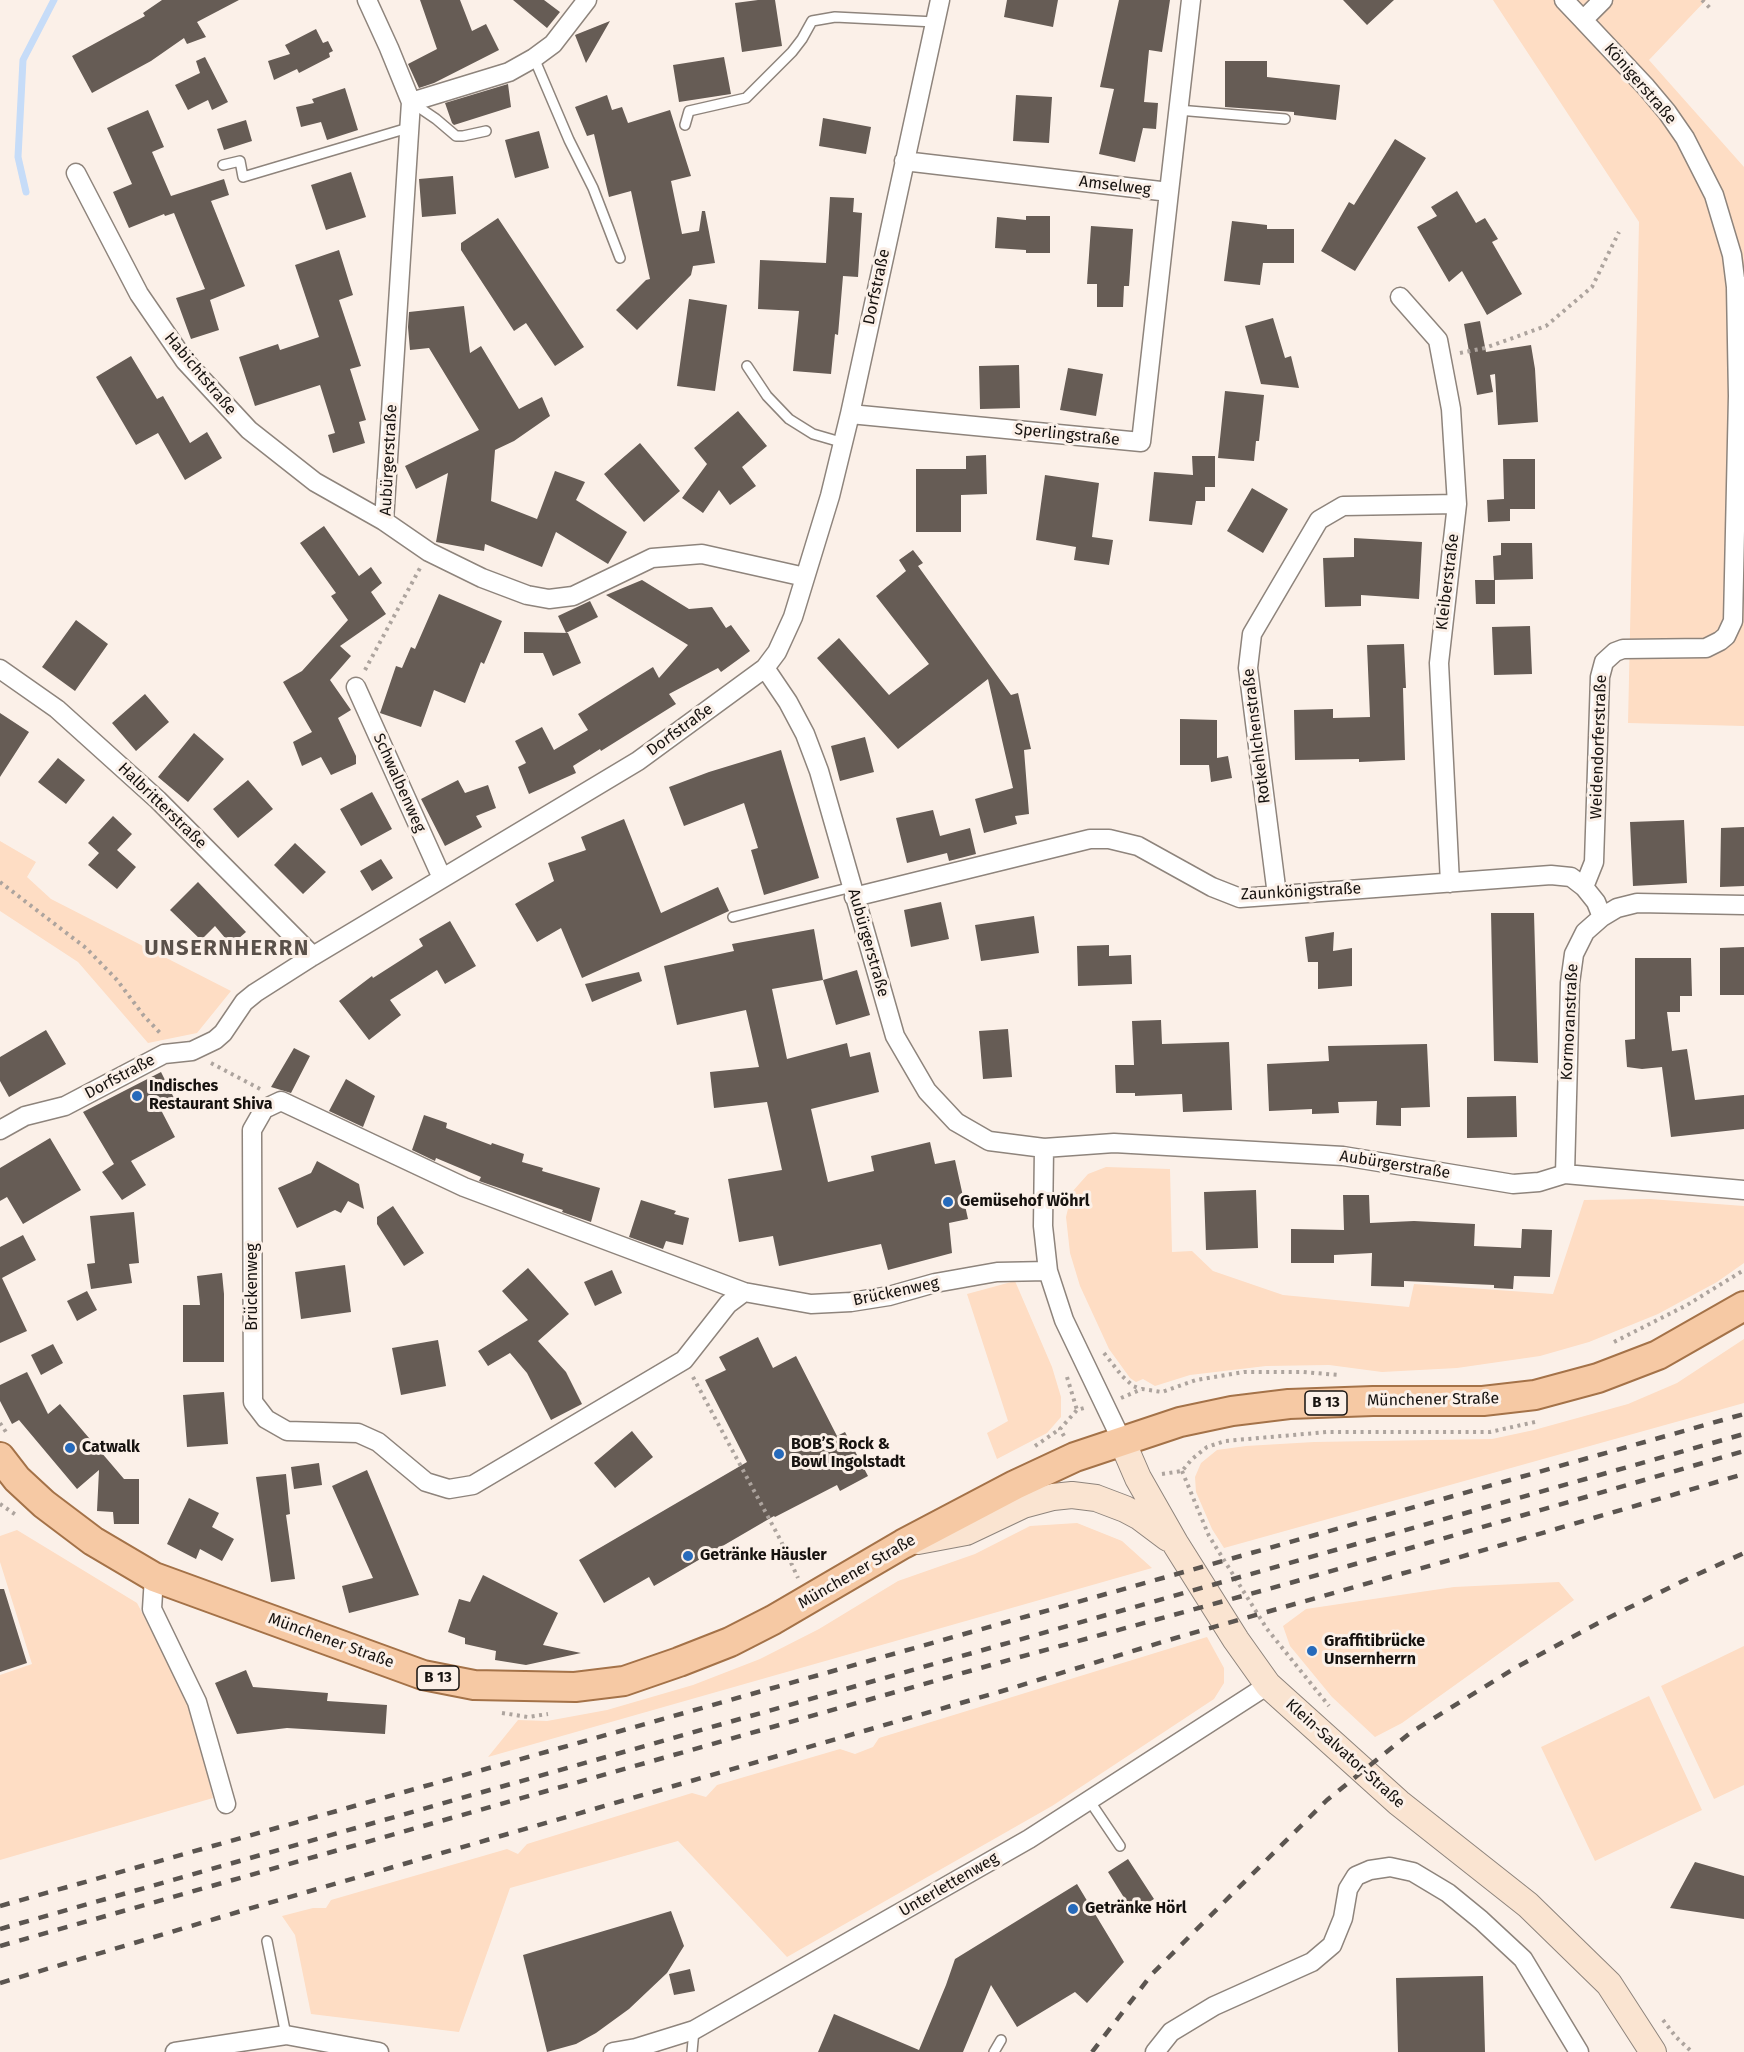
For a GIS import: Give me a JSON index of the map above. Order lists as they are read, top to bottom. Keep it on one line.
{"streets":{"main road":["Münchener Straße","B 13","Klein-Salvator-Straße"],"street":["Königerstraße","Amselweg","Dorfstraße","Habichtstraße","Sperlingstraße","Aubürgerstraße","Kleiberstraße","Rotkehlchenstraße","Weidendorferstraße","Schwalbenweg","Halbritterstraße","Zaunkönigstraße","Kormoranstraße","Brückenweg","Unterlettenweg"]},"crossings":[["Königerstraße","Weidendorferstraße"],["Amselweg","Dorfstraße"],["Amselweg","Sperlingstraße"],["Dorfstraße","Sperlingstraße"],["Dorfstraße","Aubürgerstraße"],["Dorfstraße","Schwalbenweg"],["Dorfstraße","Halbritterstraße"],["Habichtstraße","Aubürgerstraße"],["Aubürgerstraße","Zaunkönigstraße"],["Aubürgerstraße","Kormoranstraße"],["Kleiberstraße","Rotkehlchenstraße"],["Kleiberstraße","Zaunkönigstraße"],["Rotkehlchenstraße","Zaunkönigstraße"],["Weidendorferstraße","Zaunkönigstraße"],["Münchener Straße","Klein-Salvator-Straße"],["Klein-Salvator-Straße","Unterlettenweg"]],"districts":["UNSERNHERRN"],"places":["Indisches Restaurant Shiva","Gemüsehof Wöhrl","Catwalk","BOB’S Rock & Bowl Ingolstadt","Getränke Häusler","Graffitibrücke Unsernherrn","Getränke Hörl"]}
